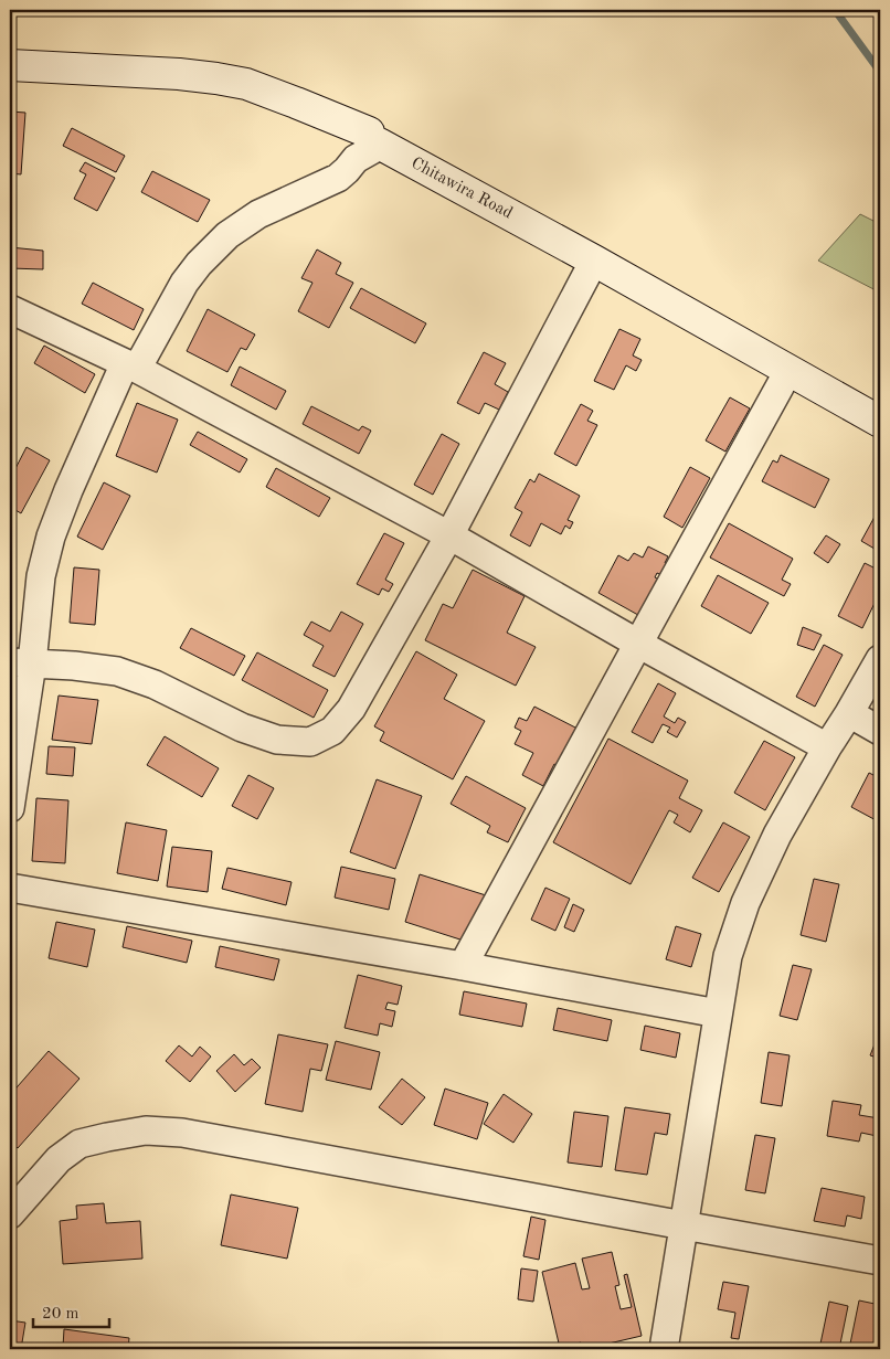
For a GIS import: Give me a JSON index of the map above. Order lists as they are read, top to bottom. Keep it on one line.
{"streets":{"street":["Chitawira Road"]},"scale_bar":"20 m"}
